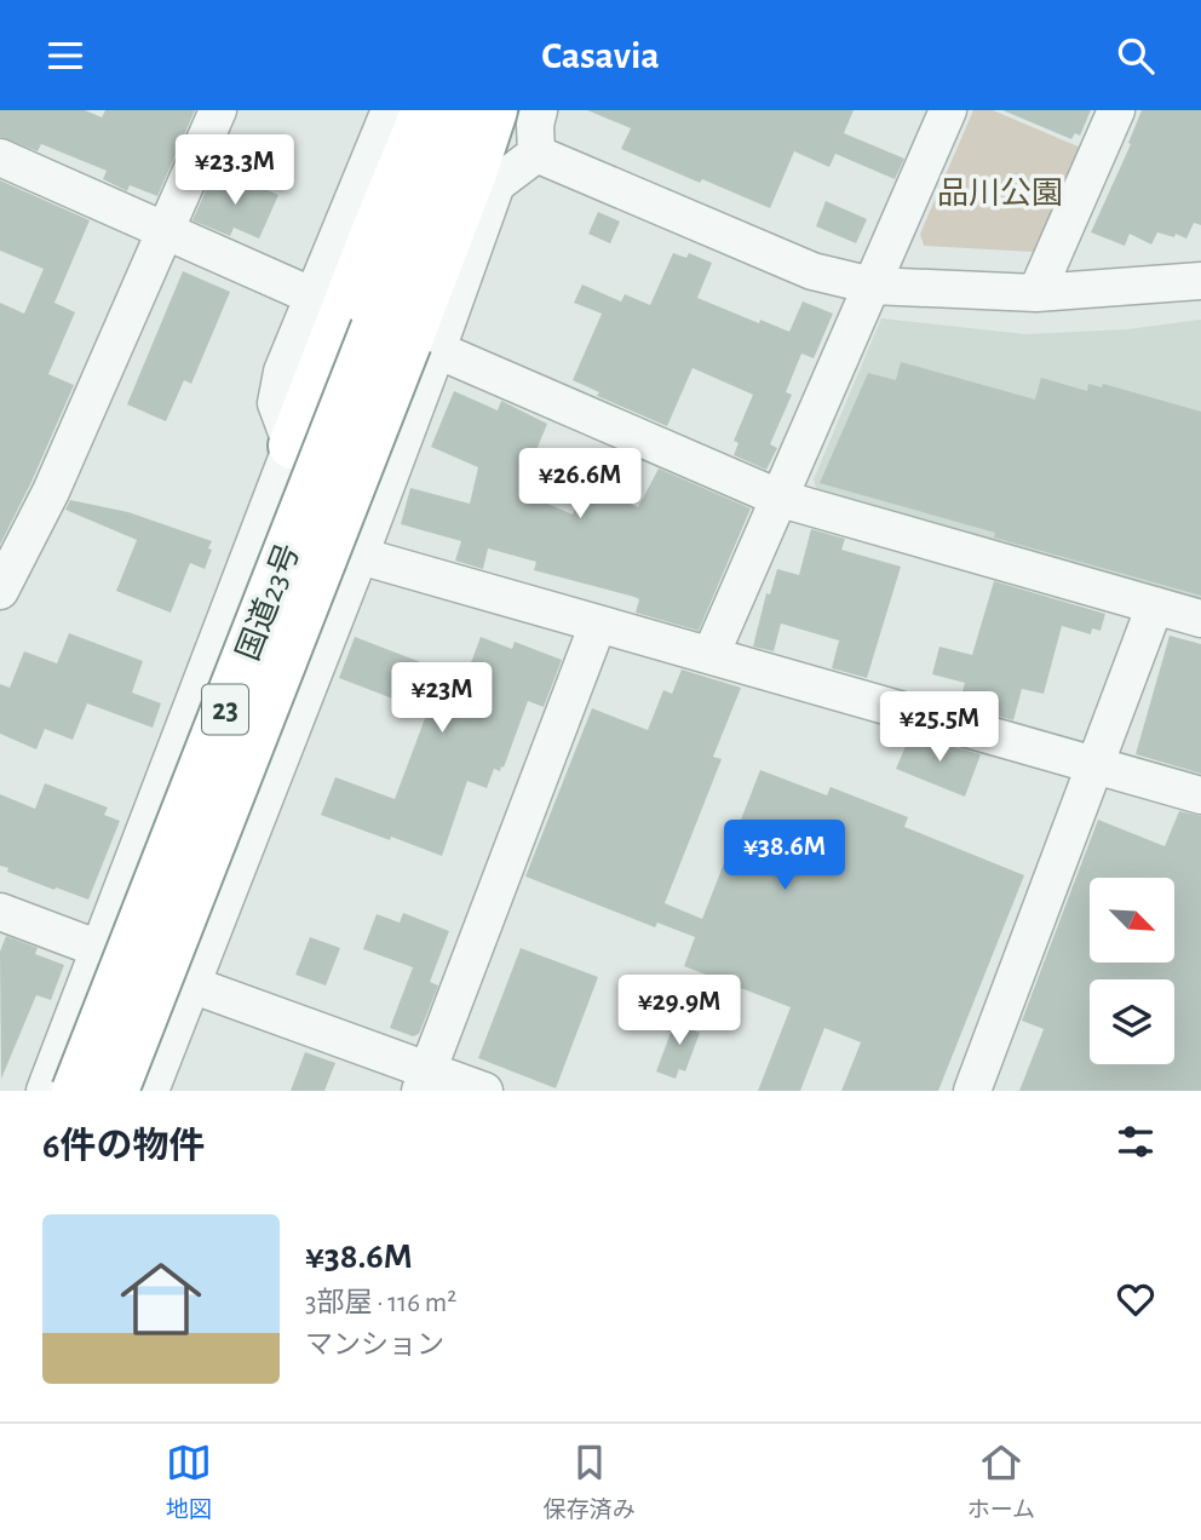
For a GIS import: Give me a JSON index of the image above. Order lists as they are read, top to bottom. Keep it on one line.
{"streets":{"highway":["国道23号","23"]},"parks":["品川公園"],"north":"bottom right","page":{"header":"Casavia","price":["¥23.3M","¥26.6M","¥23M","¥25.5M","¥38.6M","¥29.9M"],"heading":"6件の物件","list":[{"name":"¥38.6M","note":"3部屋 · 116 m² · マンション"}],"tabs":["地図","保存済み","ホーム"]}}
